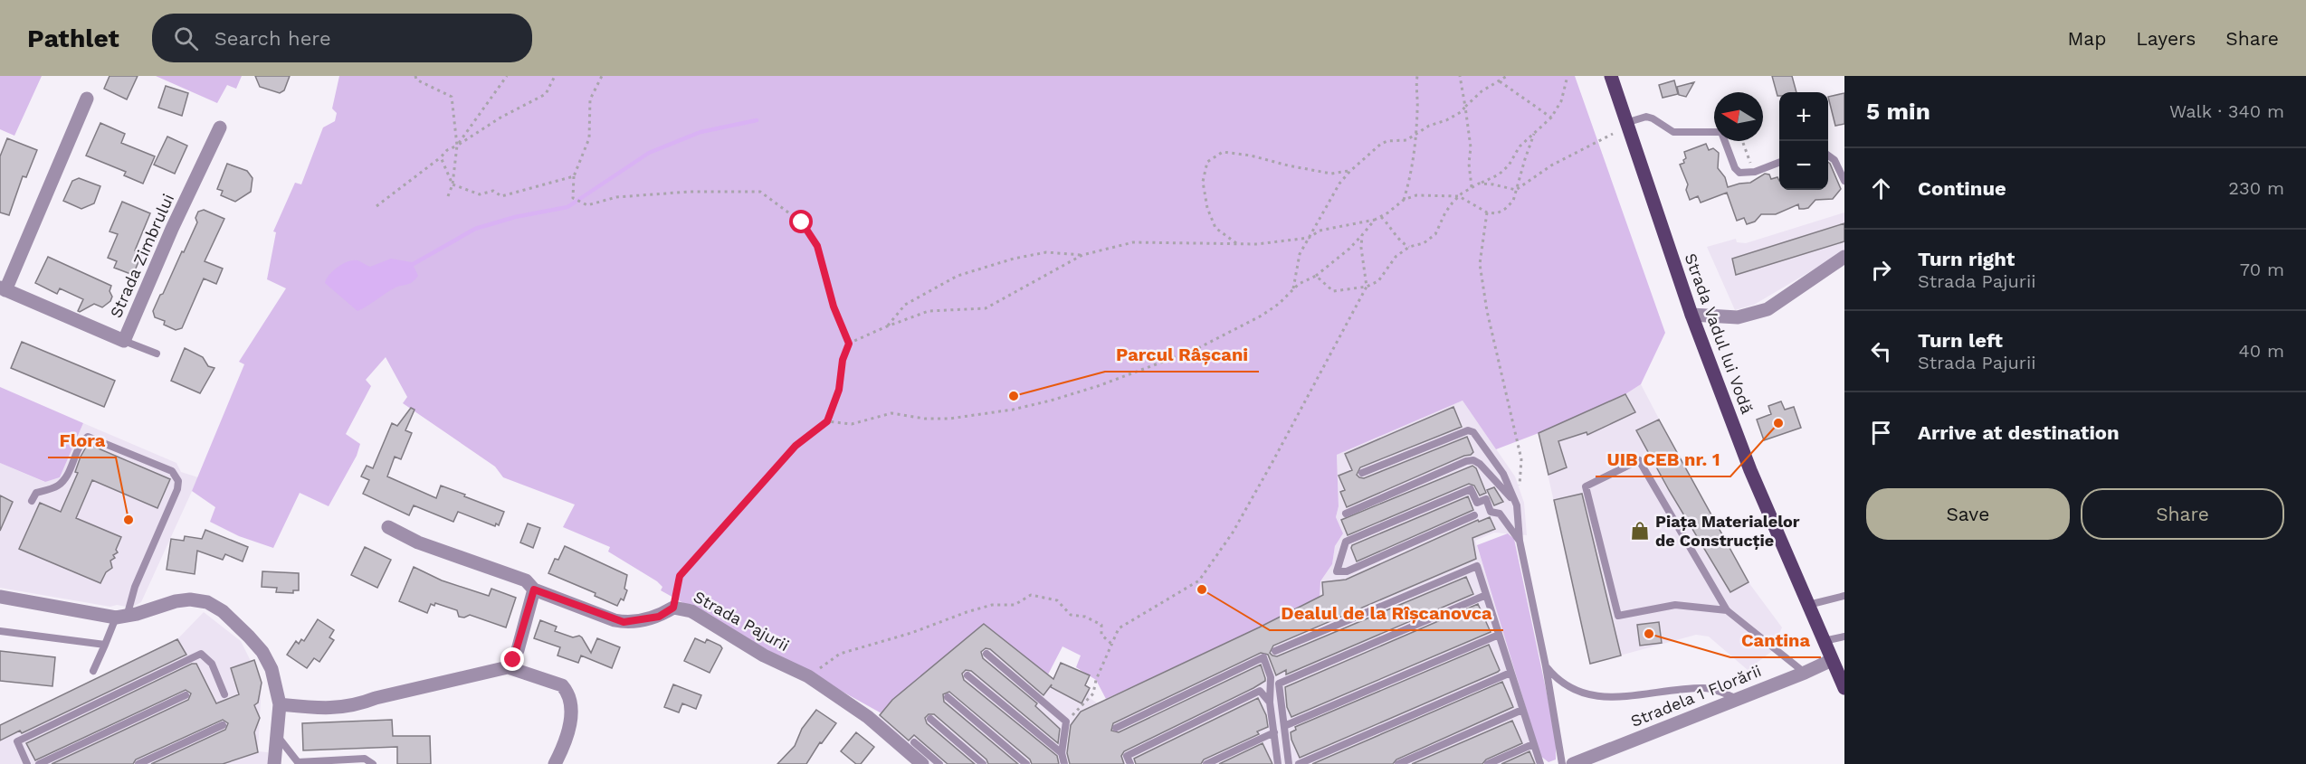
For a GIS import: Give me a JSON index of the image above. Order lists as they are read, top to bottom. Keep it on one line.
{"streets":{"main road":["Strada Vadul lui Vodă"],"street":["Strada Zimbrului","Strada Pajurii","Stradela 1 Florării"]},"crossings":[["Strada Vadul lui Vodă","Stradela 1 Florării"]],"places":{"other":["Parcul Râșcani","UIB CEB nr. 1","Flora","Dealul de la Rîșcanovca","Cantina"],"shop":["Piața Materialelor de Construcție"]},"north":"left","page":{"header":"Pathlet","search":"Search here","nav":["Map","Layers","Share"],"heading":["5 min","Walk · 340 m"],"map_buttons":["+","−"],"list":[["Continue","230 m"],["Turn right","Strada Pajurii","70 m"],["Turn left","Strada Pajurii","40 m"],"Arrive at destination"],"buttons":["Save","Share"]}}
